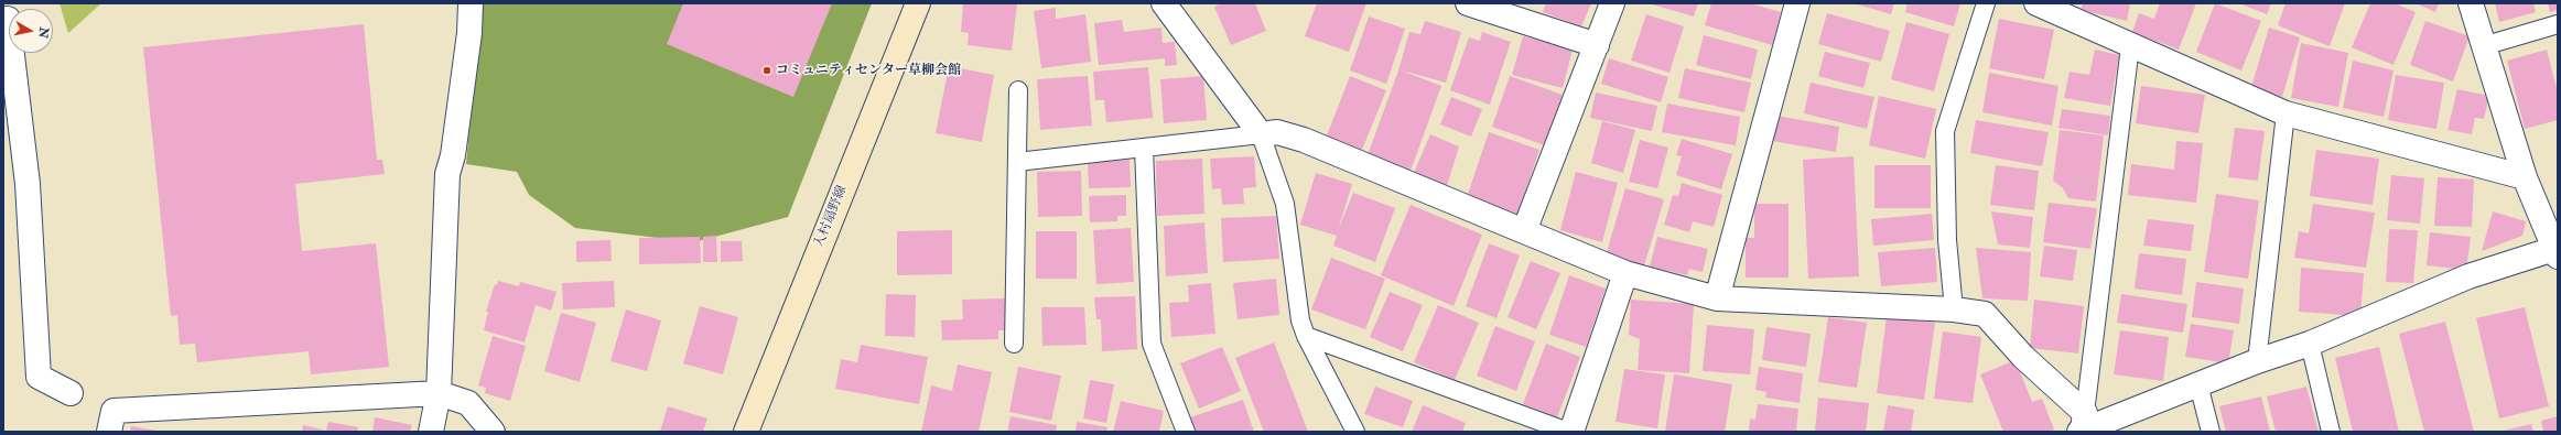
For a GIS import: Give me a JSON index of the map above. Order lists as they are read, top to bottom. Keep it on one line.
{"streets":{"street":["入村扇野線"]},"places":["コミュニティセンター草柳会館"],"north":"right"}
